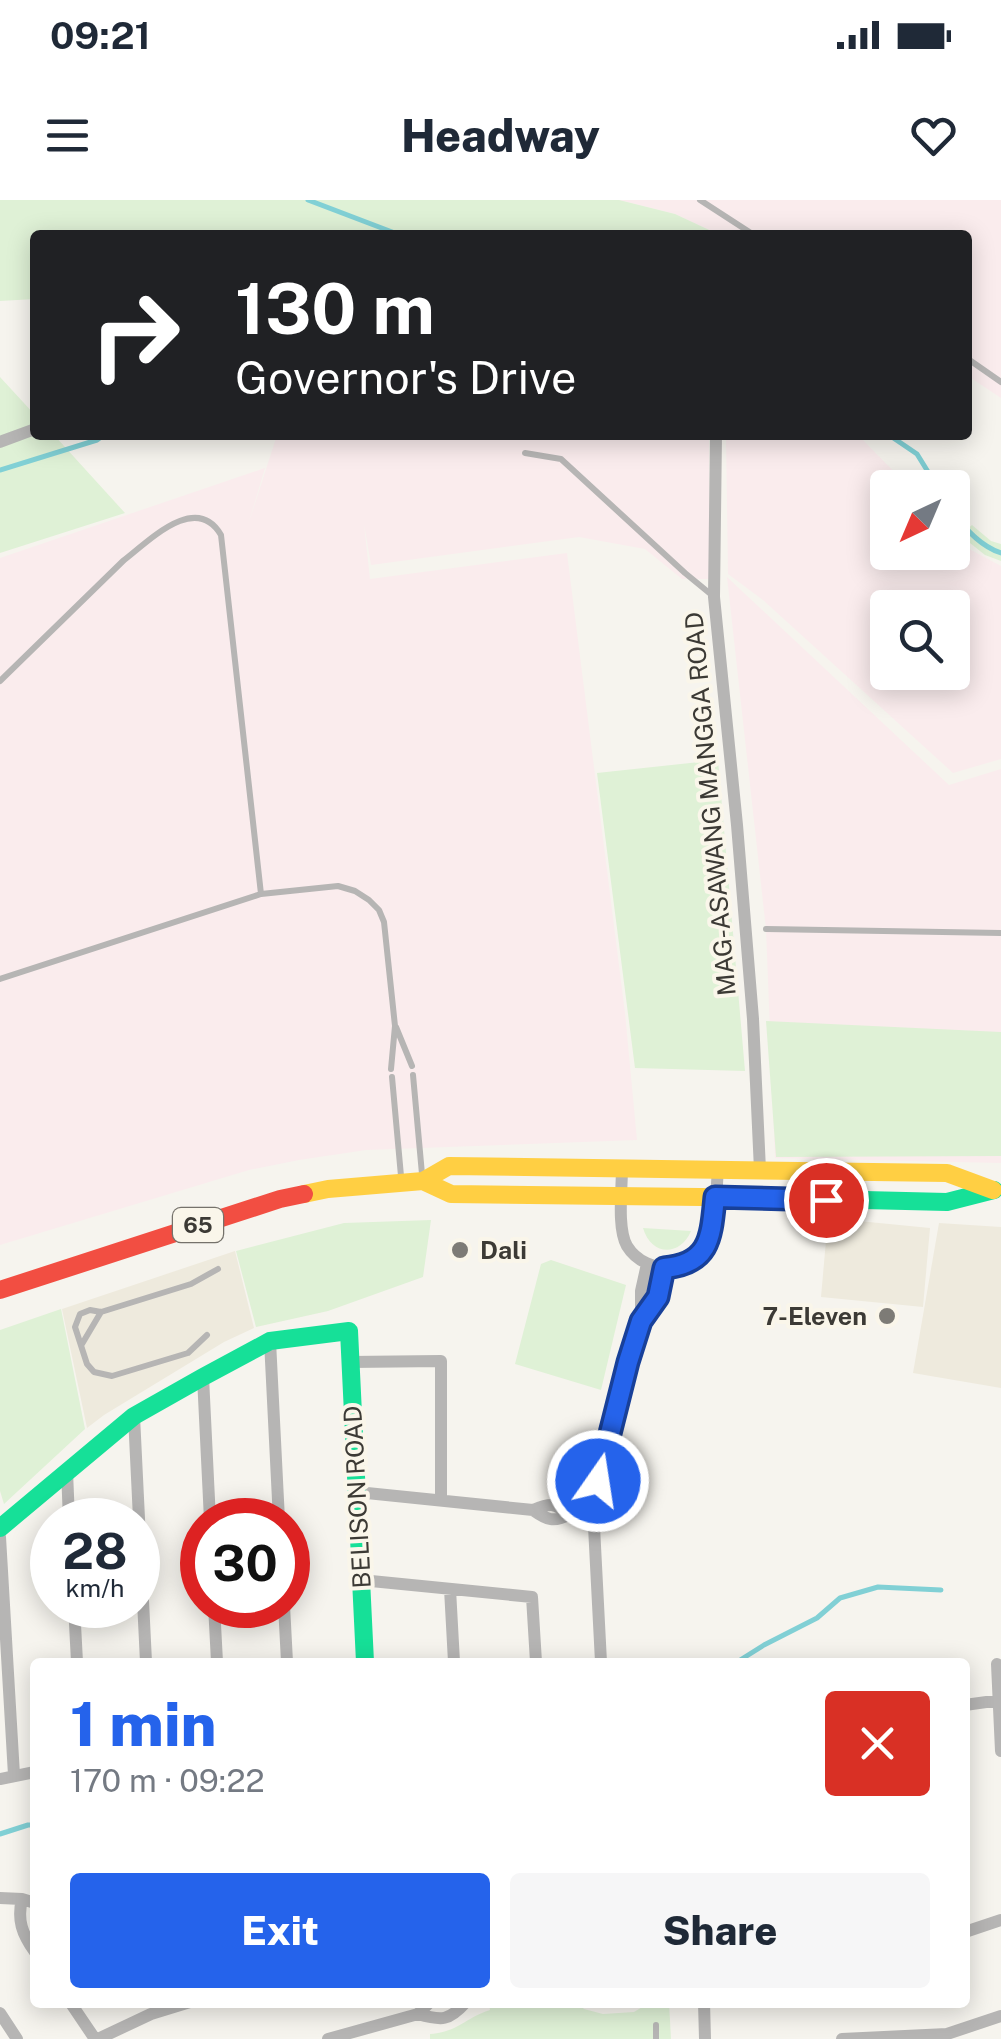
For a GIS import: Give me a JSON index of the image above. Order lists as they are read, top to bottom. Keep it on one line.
{"streets":{"main road":["65","BELISON ROAD"],"street":["MAG-ASAWANG MANGGA ROAD"]},"crossings":[["MAG-ASAWANG MANGGA ROAD","65"]],"places":["Dali","7-Eleven"],"north":"bottom left","page":{"status":"09:21","header":"Headway","turn":["130 m","Governor's Drive"],"speed":"28 km/h","limit":"30","heading":["1 min","170 m · 09:22"],"buttons":["Exit","Share"]}}
